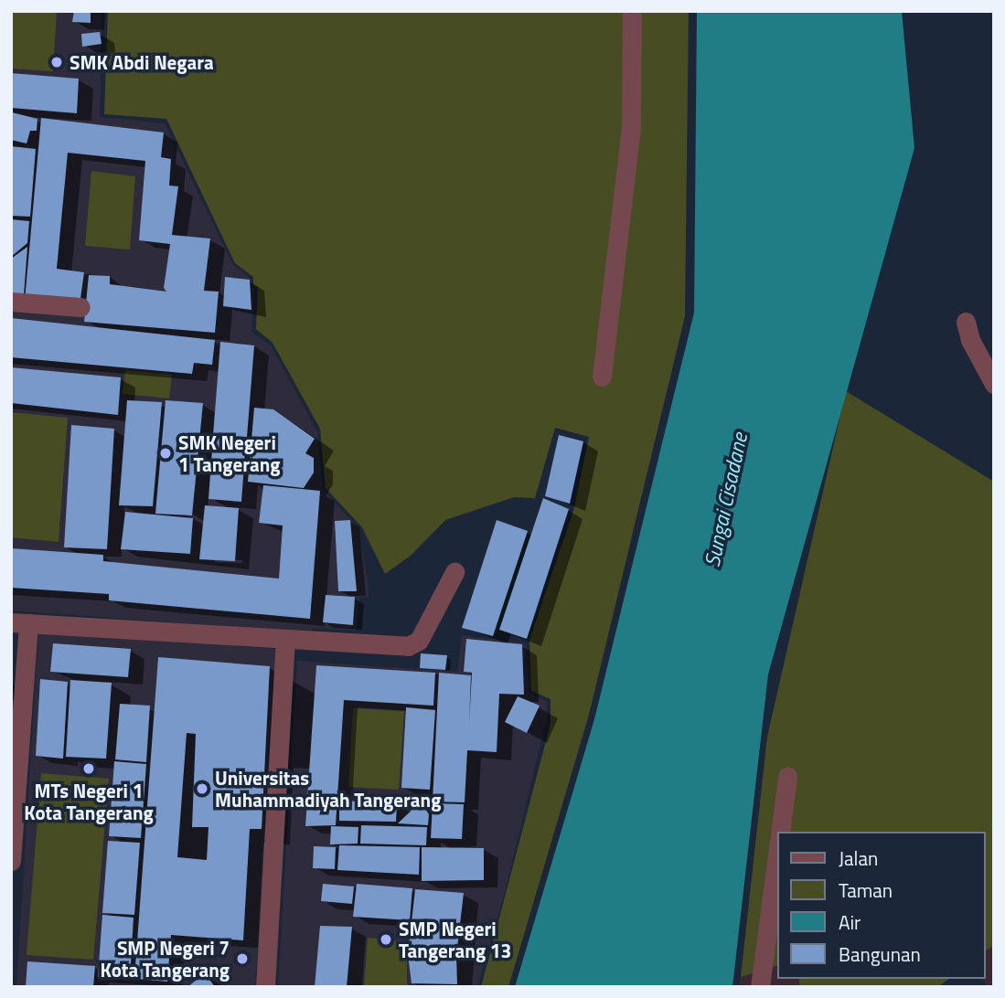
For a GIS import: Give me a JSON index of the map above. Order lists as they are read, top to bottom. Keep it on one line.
{"water":["Sungai Cisadane"],"places":["SMK Abdi Negara","SMK Negeri 1 Tangerang","MTs Negeri 1 Kota Tangerang","Universitas Muhammadiyah Tangerang","SMP Negeri Tangerang 13","SMP Negeri 7 Kota Tangerang"],"legend":["Jalan","Taman","Air","Bangunan"]}
